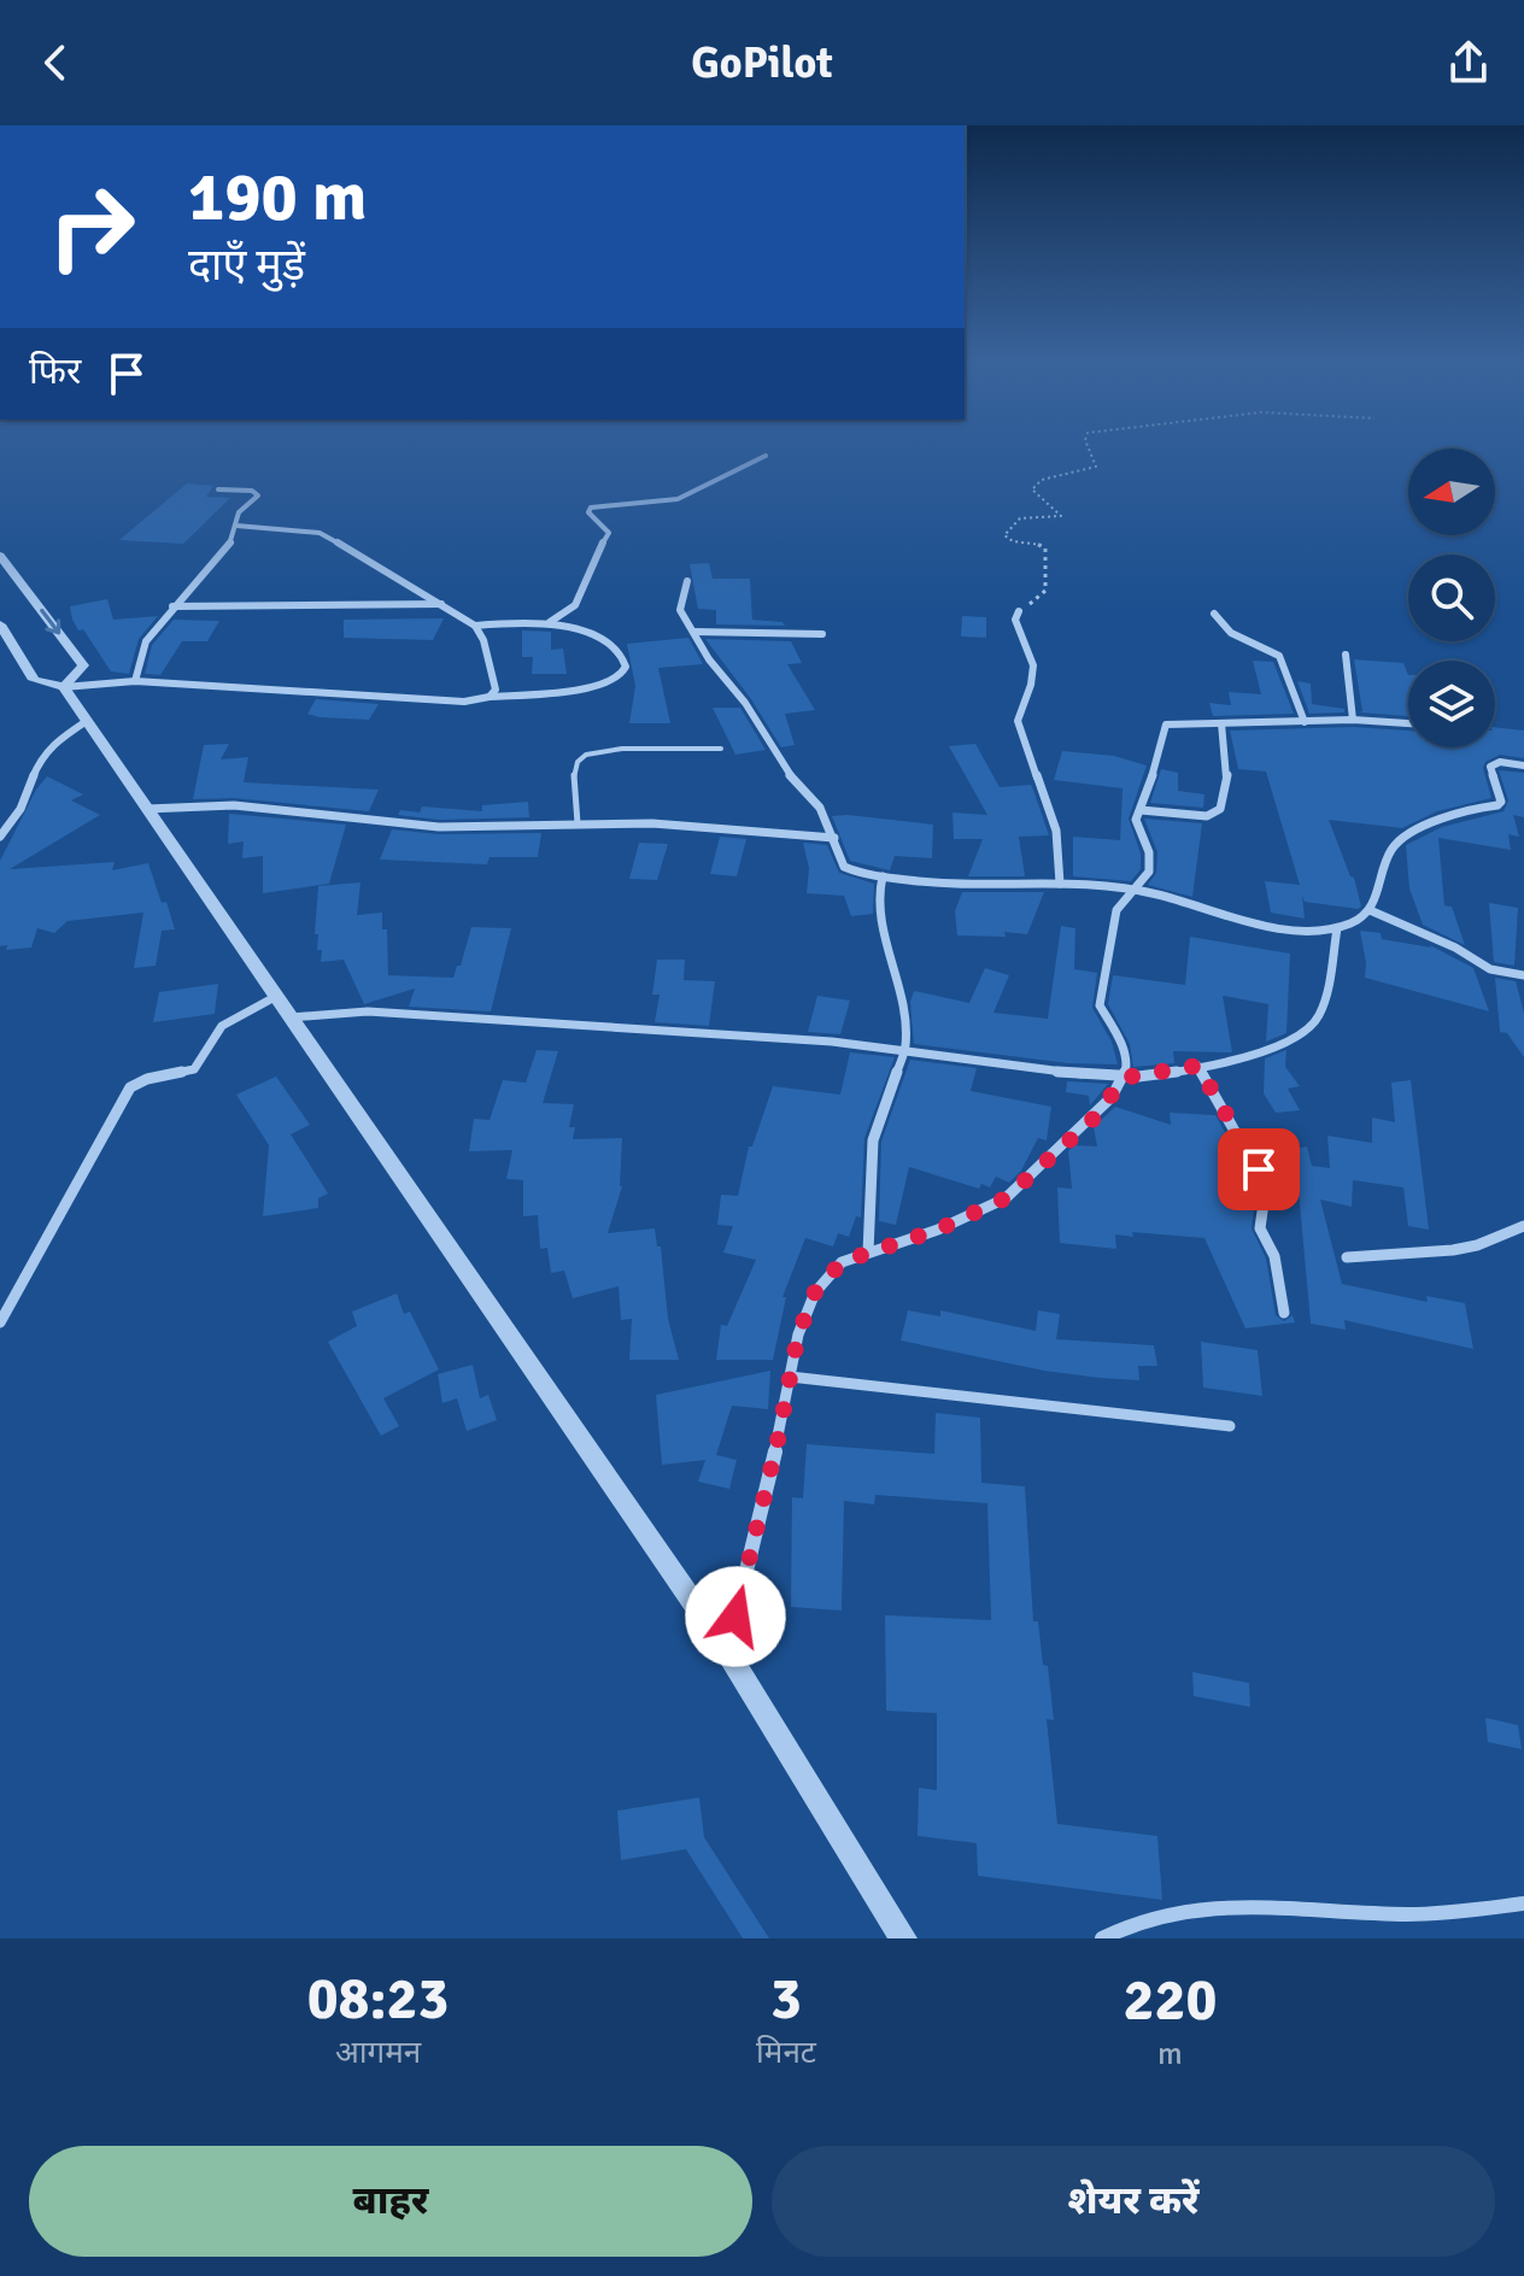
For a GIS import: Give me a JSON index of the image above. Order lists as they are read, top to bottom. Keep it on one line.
{"north":"left","page":{"header":"GoPilot","turn":["190 m","दाएँ मुड़ें"],"then":"फिर","eta":["08:23","आगमन","3","मिनट","220","m"],"buttons":["बाहर","शेयर करें"]}}
